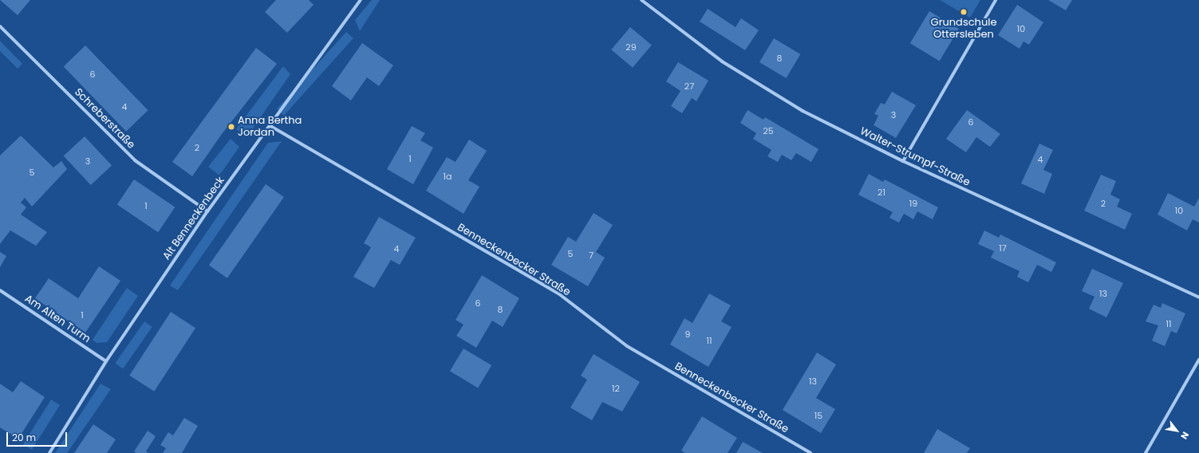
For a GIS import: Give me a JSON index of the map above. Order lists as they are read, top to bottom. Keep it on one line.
{"streets":{"street":["Schreberstraße","Walter-Strumpf-Straße","Alt Benneckenbeck","Benneckenbecker Straße","Am Alten Turm"]},"crossings":[["Schreberstraße","Alt Benneckenbeck"],["Alt Benneckenbeck","Benneckenbecker Straße"],["Alt Benneckenbeck","Am Alten Turm"]],"places":["Grundschule Ottersleben","Anna Bertha Jordan"],"house_numbers":["10","29","8","6","27","4","3","6","25","2","1","4","3","5","1a","21","19","2","1","10","17","4","5","7","13","6","8","1","11","9","11","13","12","15"],"scale_bar":"20 m","north":"bottom right"}
